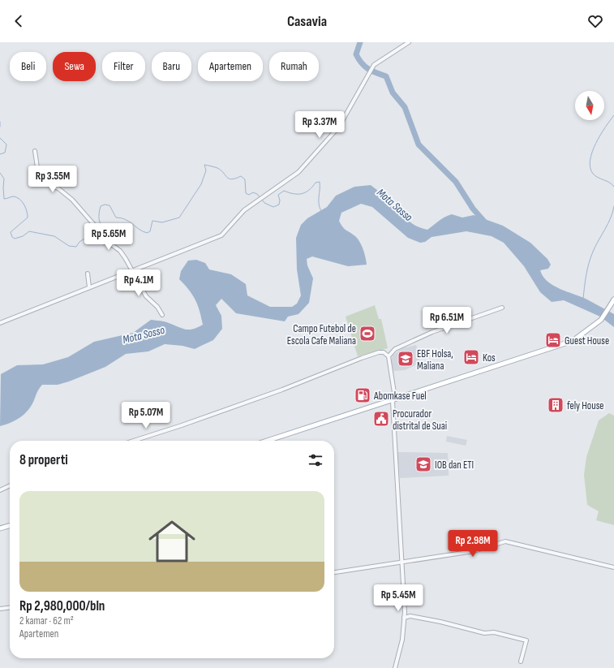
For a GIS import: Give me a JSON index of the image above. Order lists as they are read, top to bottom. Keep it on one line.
{"water":["Mota Sosso"],"places":{"sports":["Campo Futebol de Escola Cafe Maliana"],"hotel":["Guest House","Kos"],"school or university":["EBF Holsa, Maliana","IOB dan ETI"],"fuel station":["Abomkase Fuel"],"building":["fely House"],"public building":["Procurador distrital de Suai"]},"north":"bottom","page":{"header":"Casavia","chip":["Beli","Sewa","Filter","Baru","Apartemen","Rumah"],"price":["Rp 3.37M","Rp 3.55M","Rp 5.65M","Rp 4.1M","Rp 6.51M","Rp 5.07M","Rp 2.98M","Rp 5.45M"],"heading":"8 properti","list":[{"name":"Rp 2,980,000/bln","note":"2 kamar · 62 m² · Apartemen"}]}}
